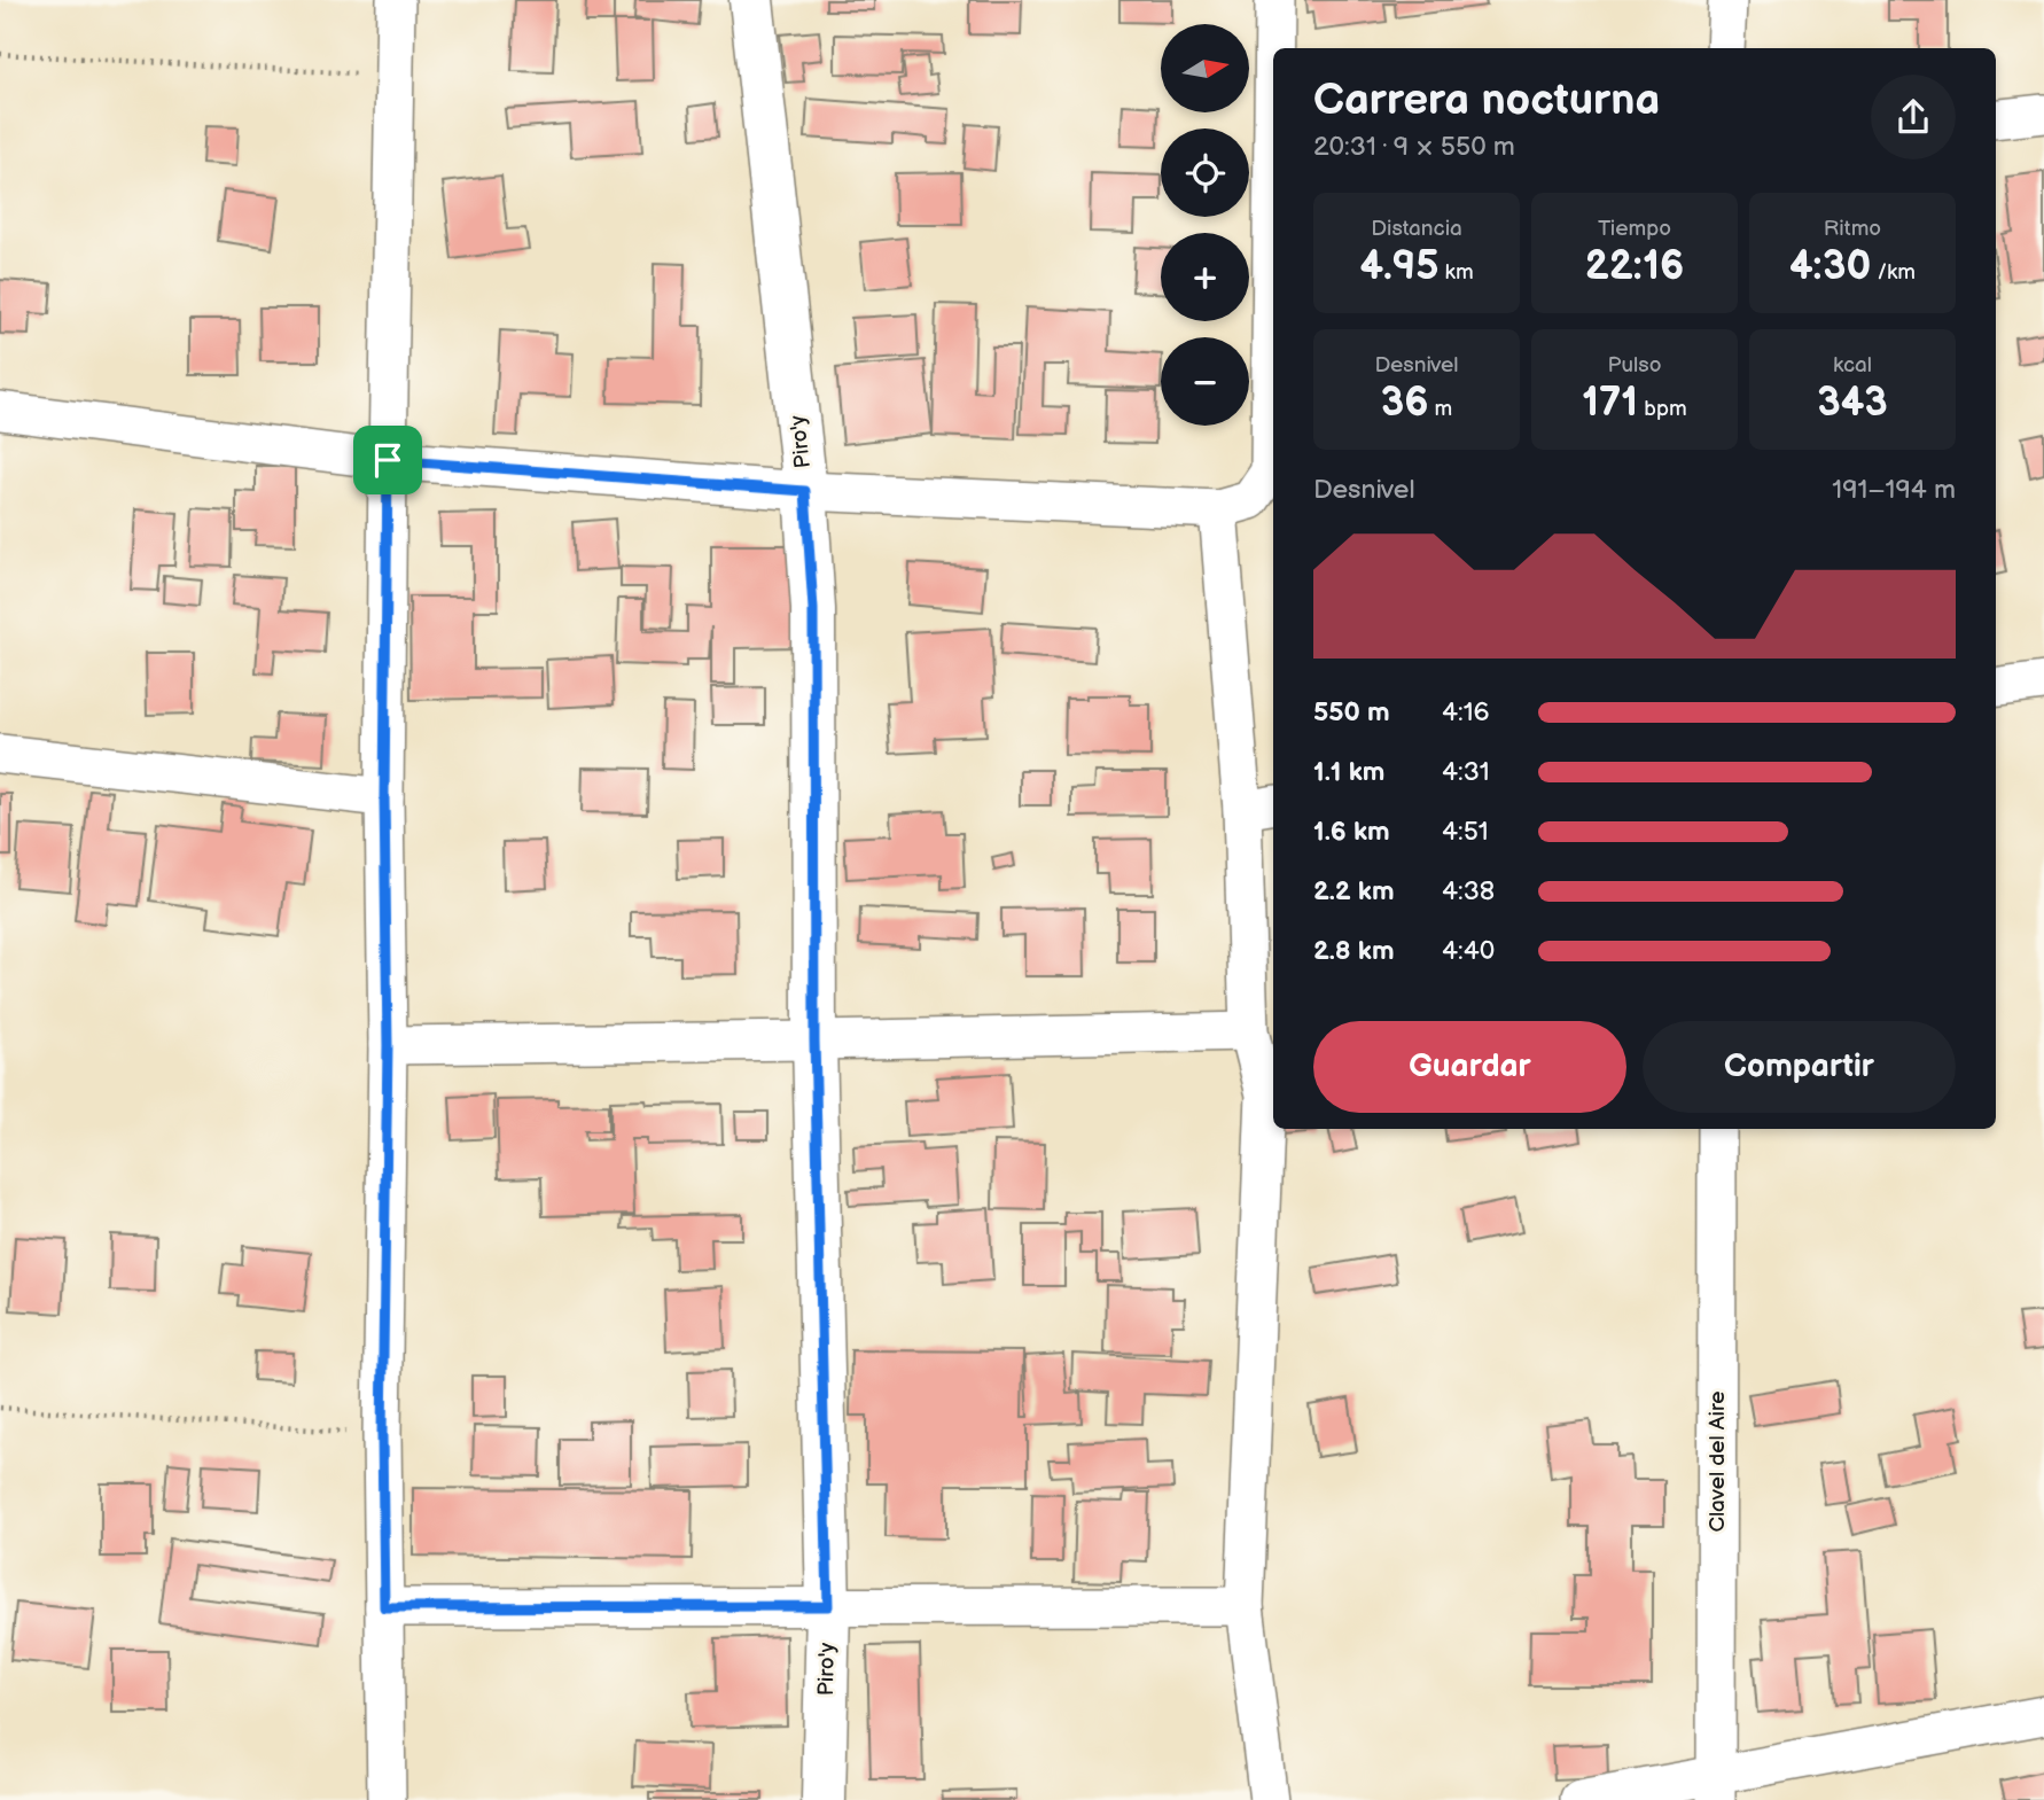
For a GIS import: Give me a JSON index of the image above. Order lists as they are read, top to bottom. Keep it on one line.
{"streets":{"main road":["Piro'y"],"street":["Clavel del Aire"]},"north":"right","page":{"map_buttons":["+","−"],"heading":["Carrera nocturna","20:31 · 9 × 550 m"],"stats":[["Distancia","4.95 km"],["Tiempo","22:16"],["Ritmo","4:30 /km"],["Desnivel","36 m"],["Pulso","171 bpm"],["kcal","343"]],"chart":["Desnivel","191–194 m"],"list":[{"name":"550 m","note":"4:16"},{"name":"1.1 km","note":"4:31"},{"name":"1.6 km","note":"4:51"},{"name":"2.2 km","note":"4:38"},{"name":"2.8 km","note":"4:40"}],"buttons":["Guardar","Compartir"]}}
